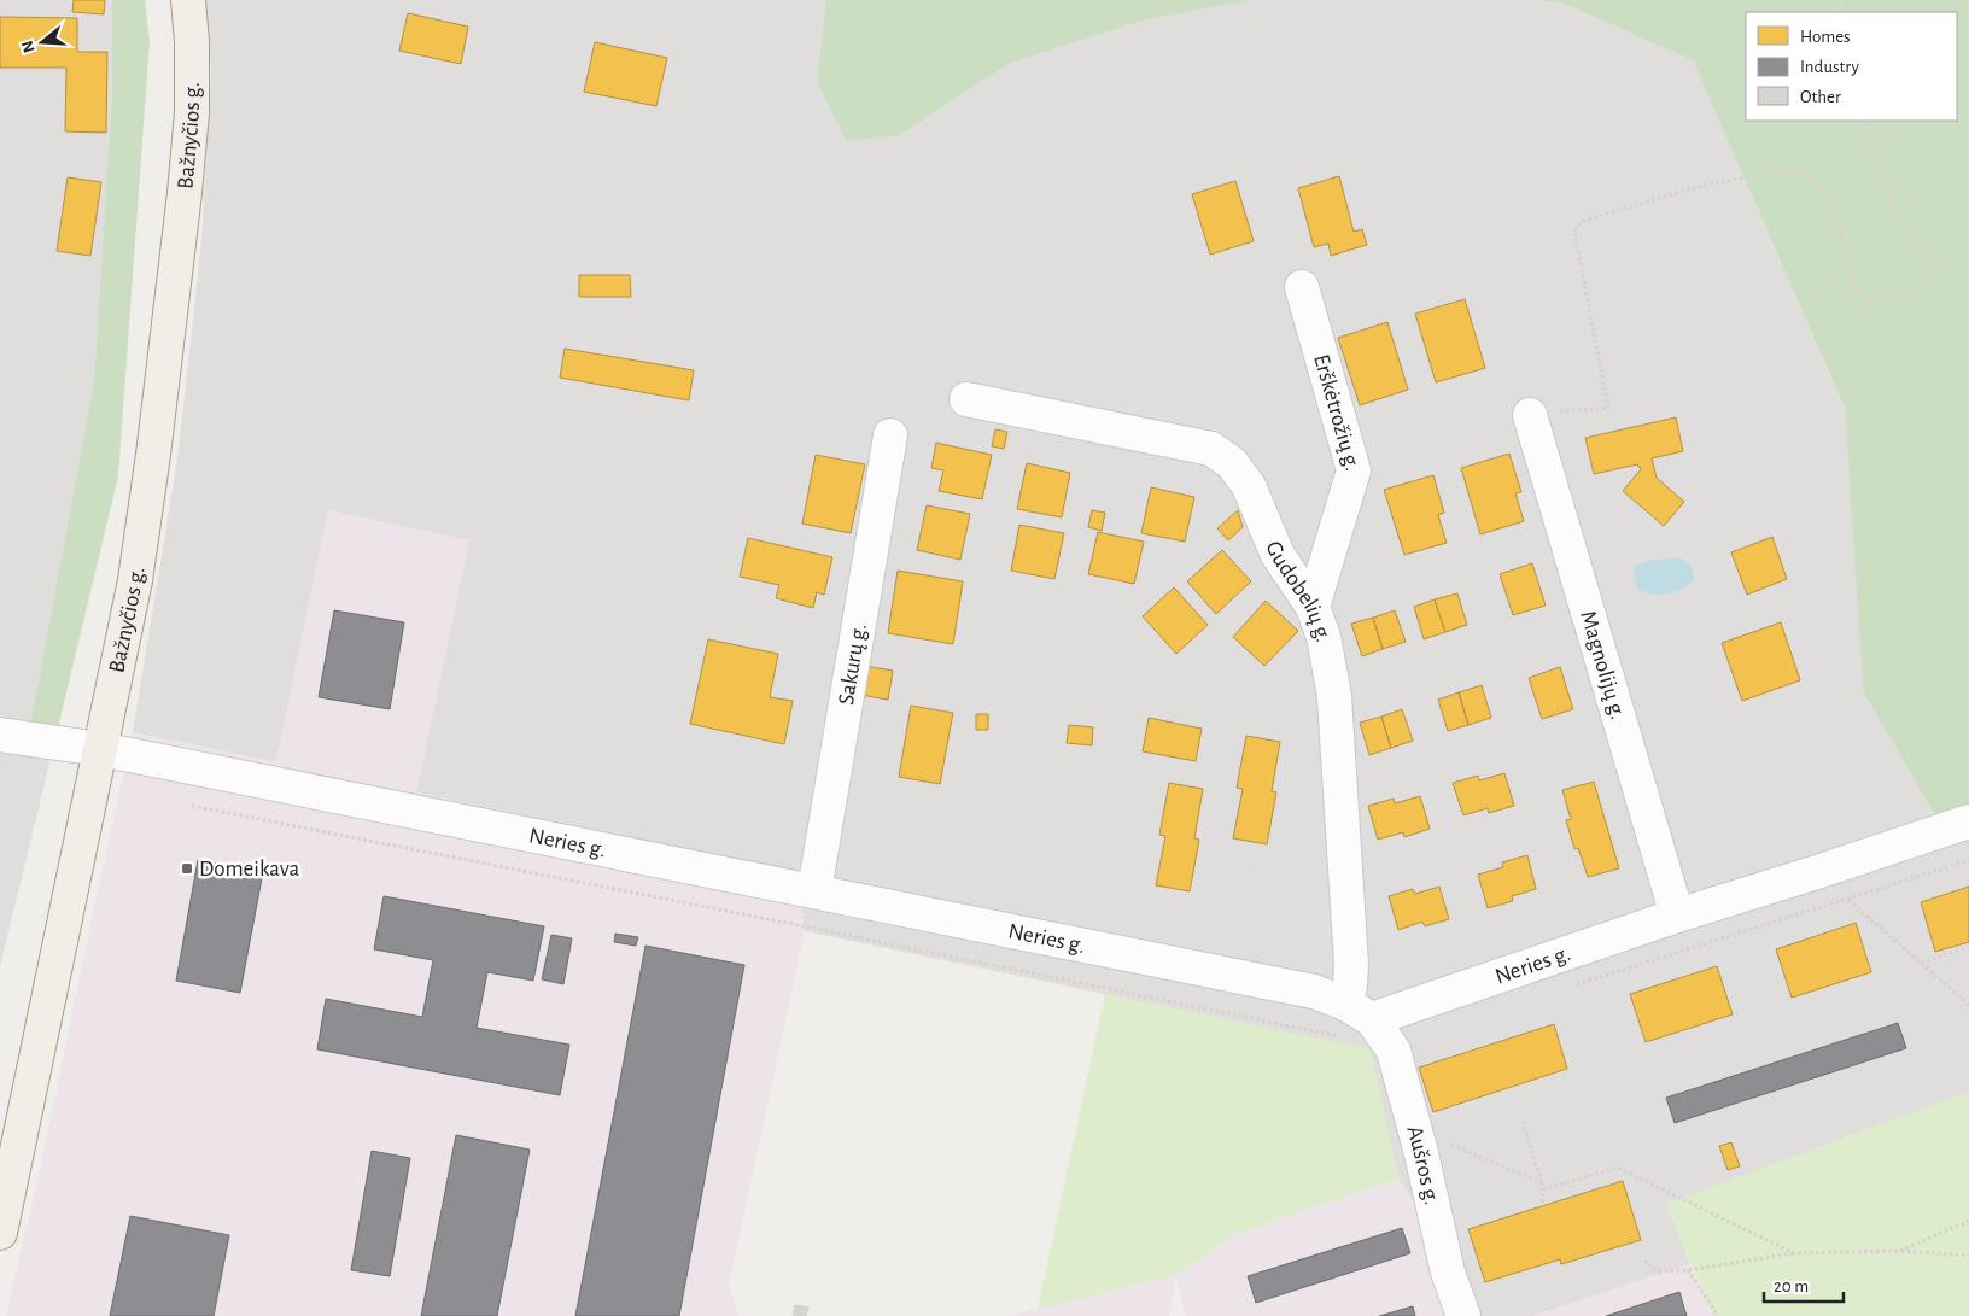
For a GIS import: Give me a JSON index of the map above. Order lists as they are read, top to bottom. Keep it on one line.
{"streets":{"main road":["Bažnyčios g."],"street":["Erškėtrožių g.","Gudobelių g.","Sakurų g.","Magnolijų g.","Neries g.","Aušros g."]},"crossings":[["Bažnyčios g.","Neries g."],["Erškėtrožių g.","Gudobelių g."],["Gudobelių g.","Neries g."],["Gudobelių g.","Aušros g."],["Sakurų g.","Neries g."],["Magnolijų g.","Neries g."],["Neries g.","Aušros g."]],"places":{"transit":["Domeikava"]},"legend":["Homes","Industry","Other"],"scale_bar":"20 m","north":"left"}
